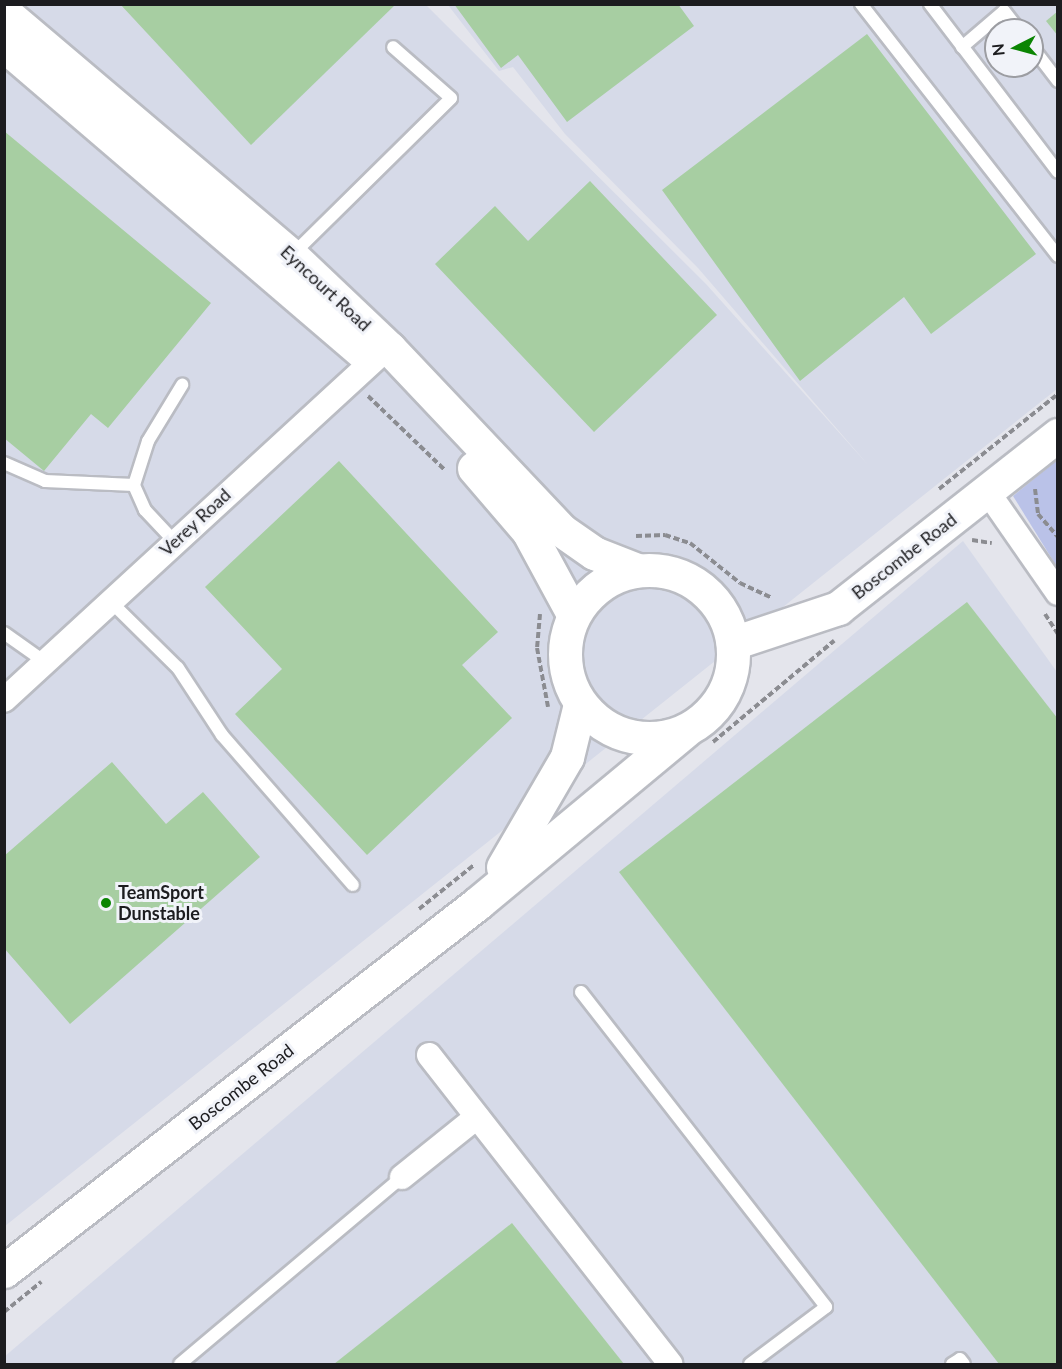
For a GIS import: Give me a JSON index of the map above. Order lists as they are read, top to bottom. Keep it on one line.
{"streets":{"main road":["Eyncourt Road","Boscombe Road"],"street":["Verey Road"]},"crossings":[["Eyncourt Road","Verey Road"],["Eyncourt Road","Boscombe Road"]],"places":["TeamSport Dunstable"],"north":"left"}
